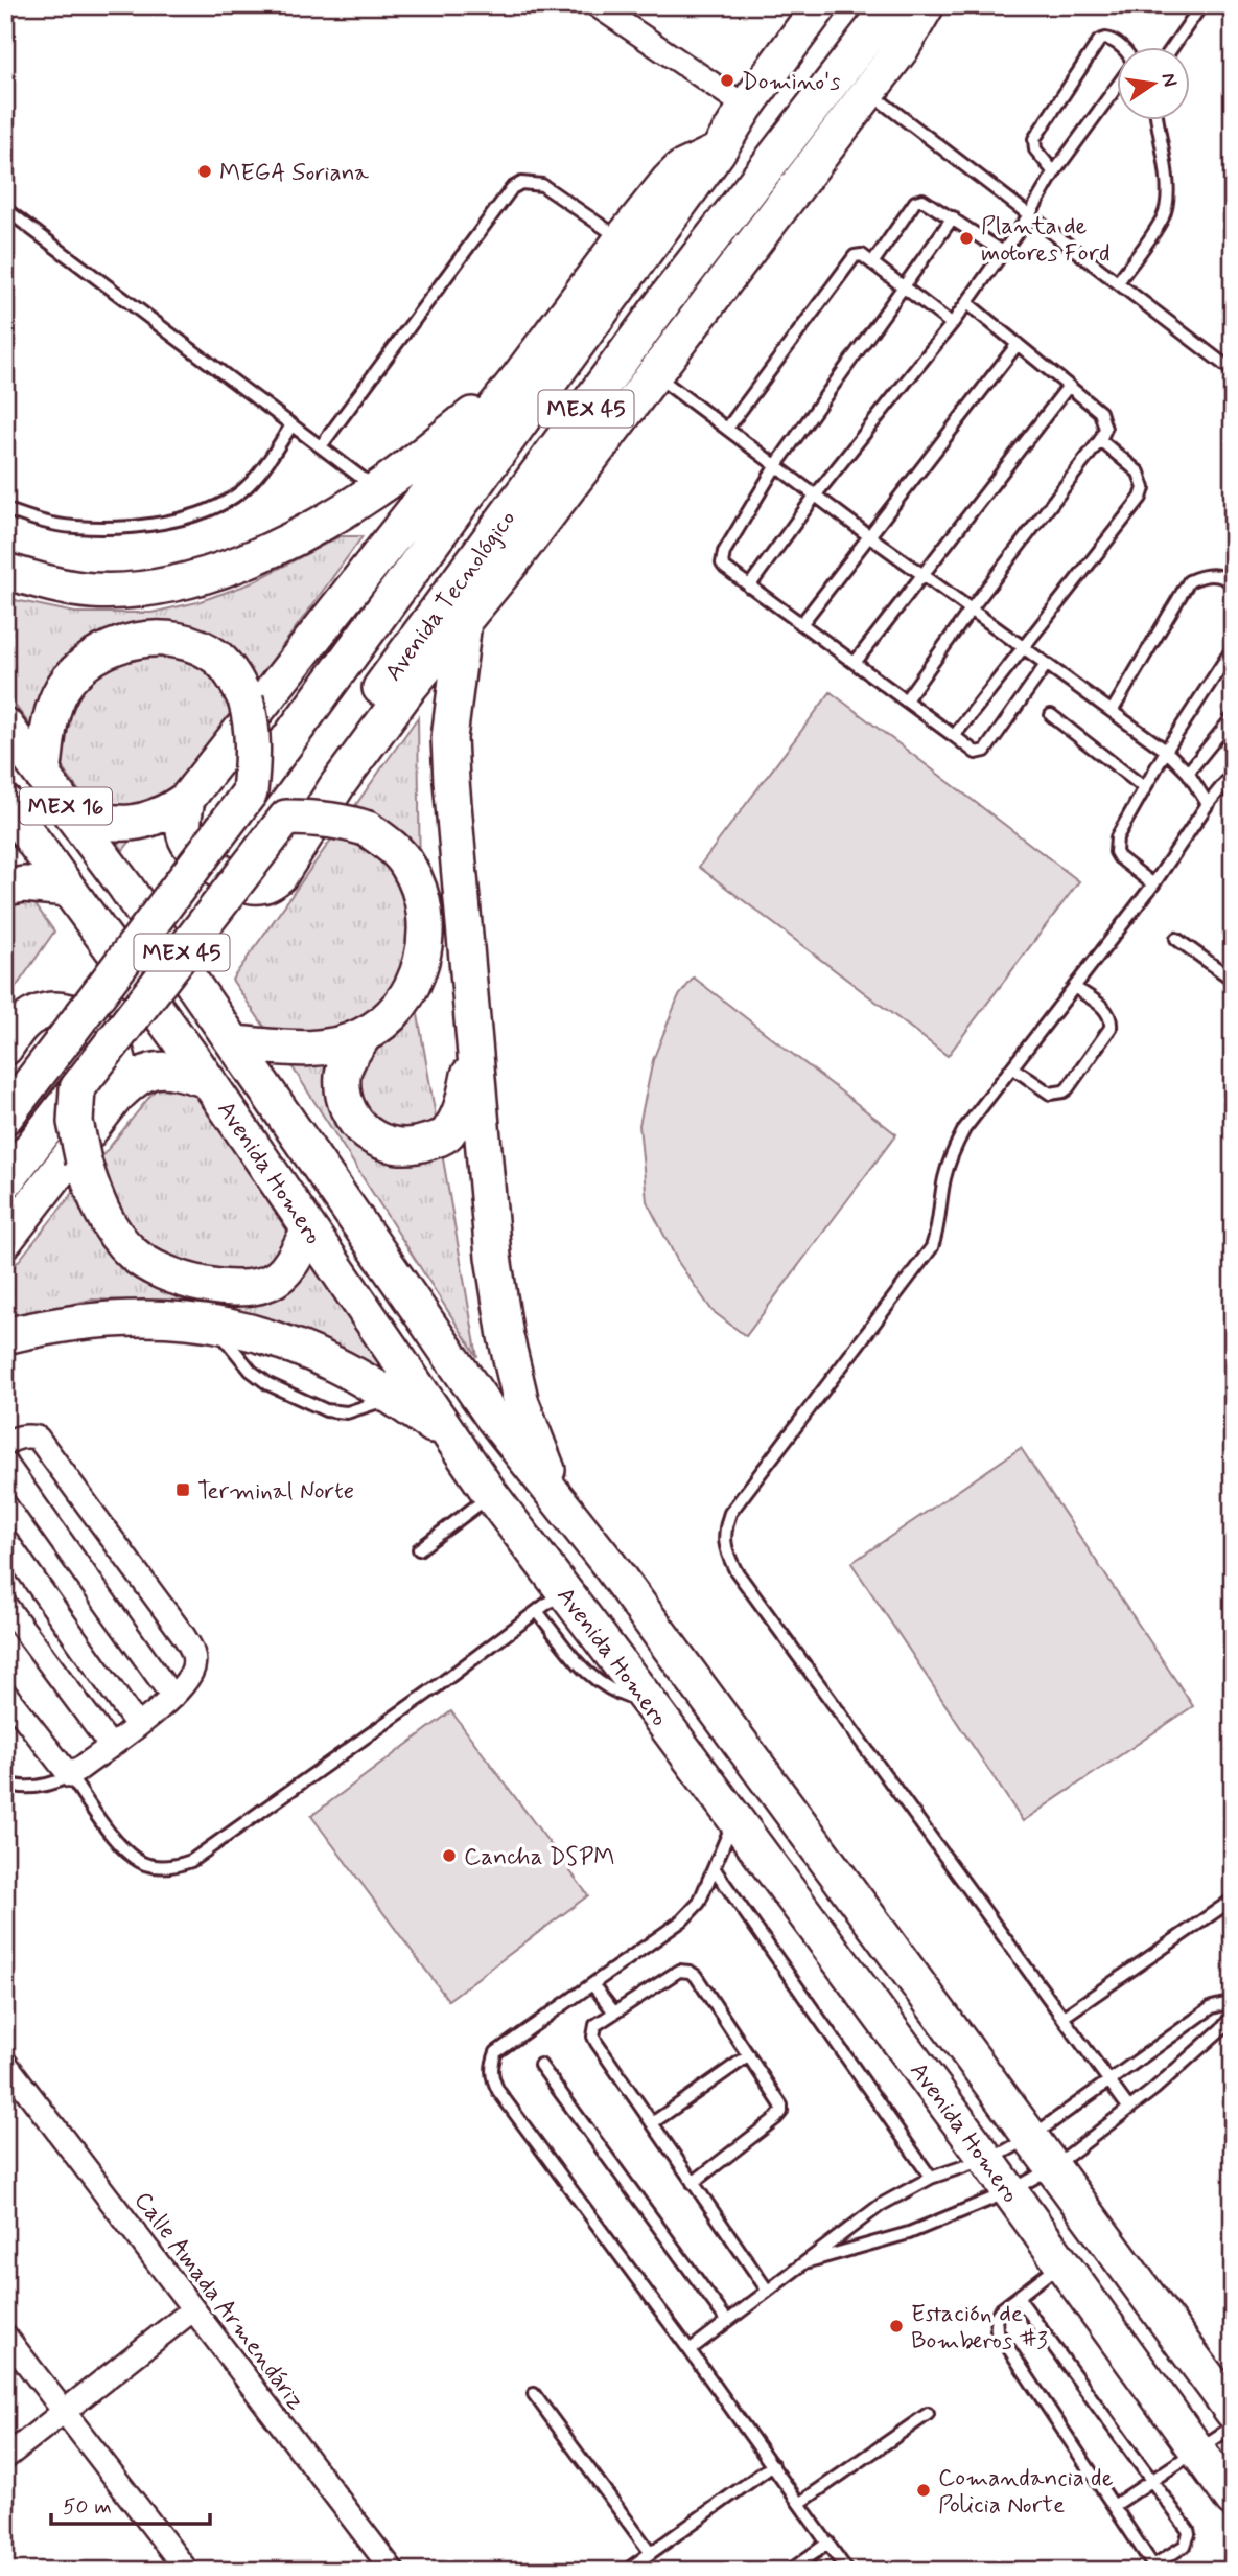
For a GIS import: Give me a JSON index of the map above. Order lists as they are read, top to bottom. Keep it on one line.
{"streets":{"main road":["MEX 45","Avenida Tecnológico","MEX 16","Avenida Homero"],"street":["Calle Amada Armendáriz"]},"places":{"other":["Domino's","MEGA Soriana","Planta de motores Ford","Cancha DSPM","Estación de Bomberos #3","Comandancia de Policia Norte"],"transit":["Terminal Norte"]},"scale_bar":"50 m","north":"right"}
